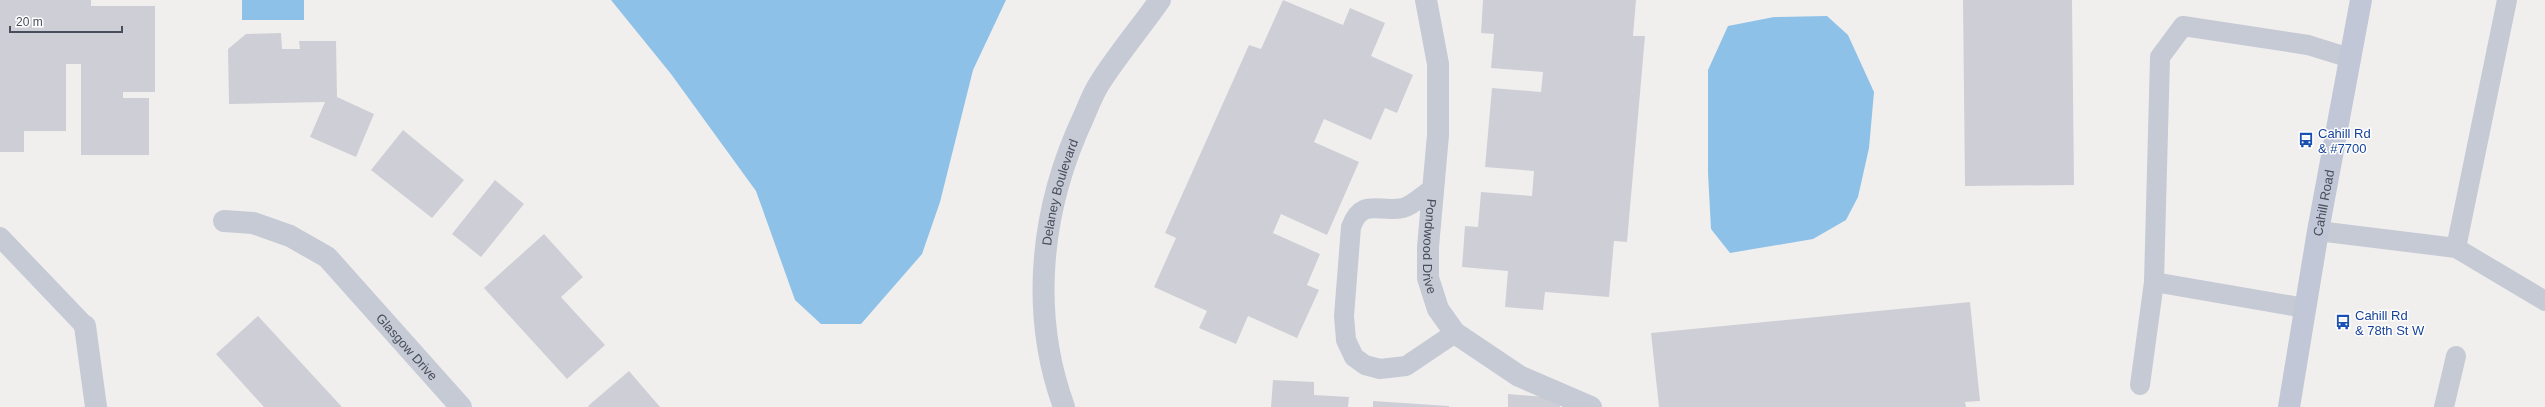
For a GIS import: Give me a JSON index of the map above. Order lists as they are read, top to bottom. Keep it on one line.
{"streets":{"street":["Delaney Boulevard","Cahill Road","Pondwood Drive","Glasgow Drive"]},"places":{"bus stop":["Cahill Rd & #7700","Cahill Rd & 78th St W"]},"scale_bar":"20 m"}
